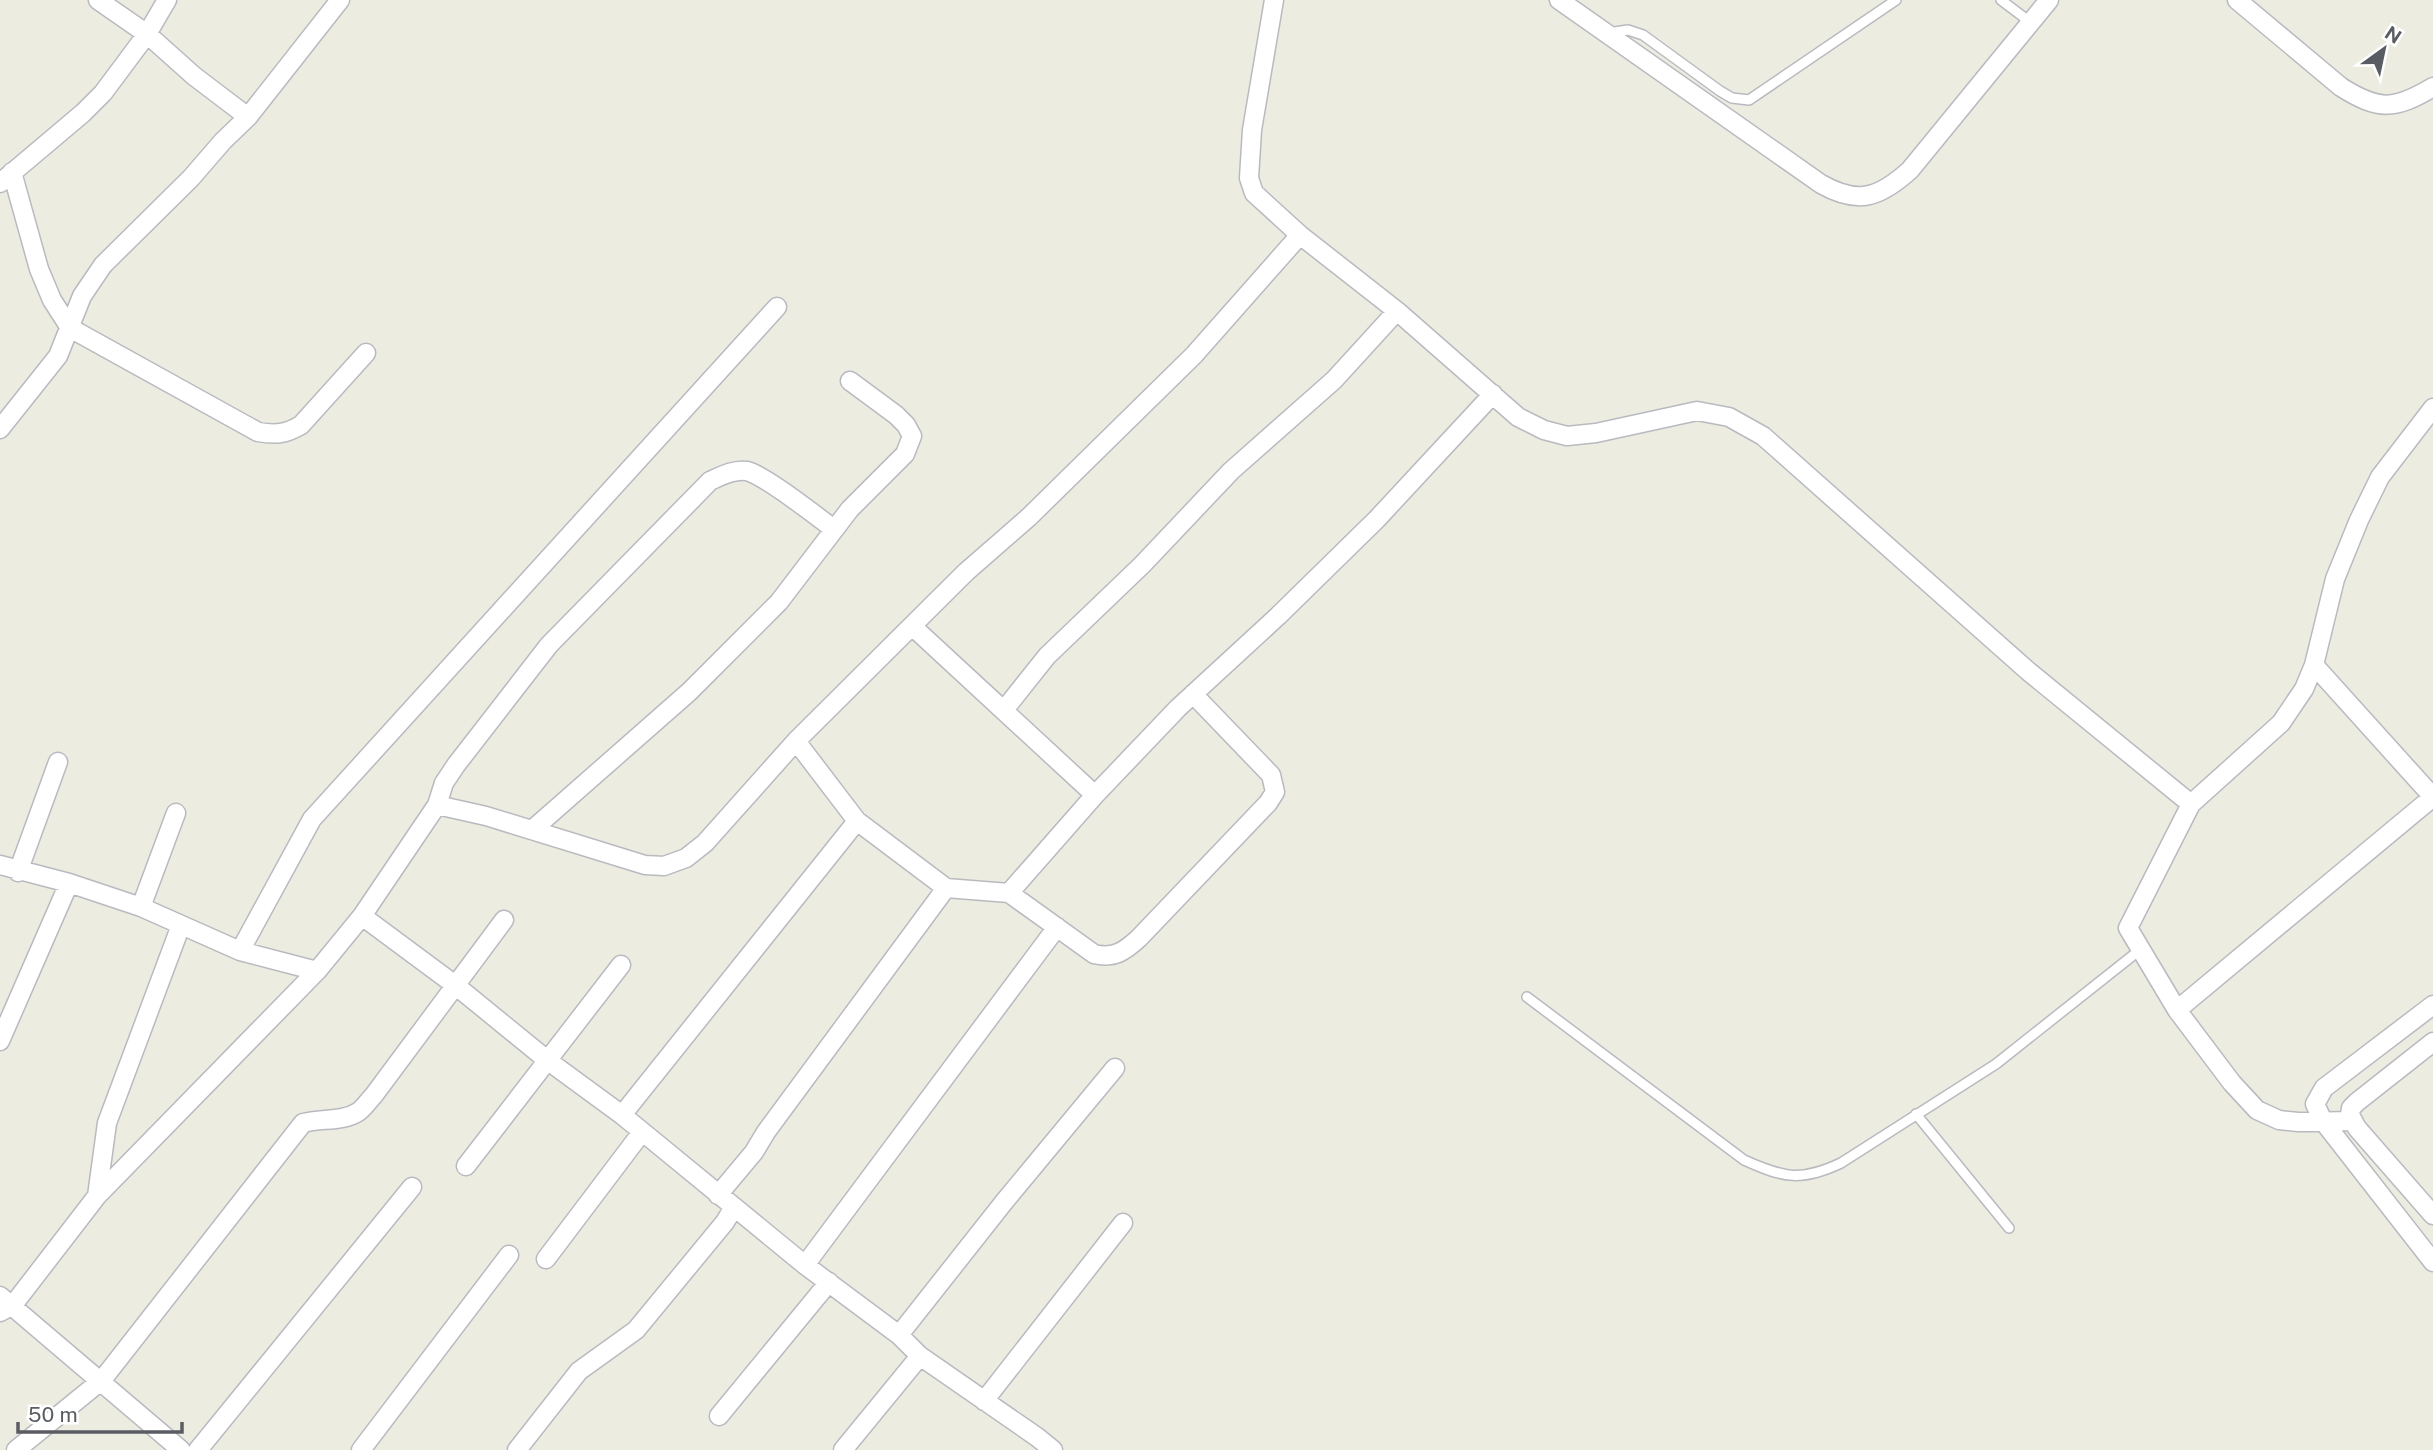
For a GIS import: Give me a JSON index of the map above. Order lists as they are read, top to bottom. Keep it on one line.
{"scale_bar":"50 m","north":"top right"}
